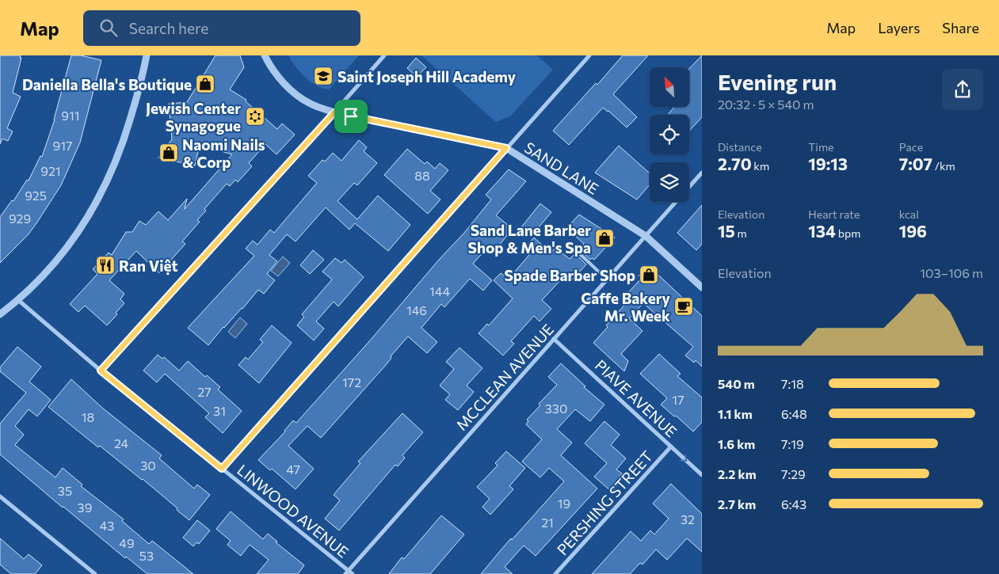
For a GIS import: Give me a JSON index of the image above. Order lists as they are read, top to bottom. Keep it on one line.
{"streets":{"street":["SAND LANE","MCCLEAN AVENUE","PIAVE AVENUE","PERSHING STREET","LINWOOD AVENUE"]},"crossings":[["SAND LANE","MCCLEAN AVENUE"],["MCCLEAN AVENUE","PIAVE AVENUE"],["MCCLEAN AVENUE","LINWOOD AVENUE"],["PIAVE AVENUE","PERSHING STREET"]],"places":{"school or university":["Saint Joseph Hill Academy"],"shop":["Daniella Bella's Boutique","Naomi Nails & Corp","Sand Lane Barber Shop & Men's Spa","Spade Barber Shop"],"synagogue":["Jewish Center Synagogue"],"restaurant":["Ran Việt"],"cafe":["Caffe Bakery Mr. Week"]},"house_numbers":["911","917","921","88","925","929","144","146","172","27","17","330","31","18","24","30","47","35","19","39","32","21","43","49","53"],"north":"top left","page":{"header":"Map","search":"Search here","nav":["Map","Layers","Share"],"heading":["Evening run","20:32 · 5 × 540 m"],"stats":[["Distance","2.70 km"],["Time","19:13"],["Pace","7:07 /km"],["Elevation","15 m"],["Heart rate","134 bpm"],["kcal","196"]],"chart":["Elevation","103–106 m"],"list":[{"name":"540 m","note":"7:18"},{"name":"1.1 km","note":"6:48"},{"name":"1.6 km","note":"7:19"},{"name":"2.2 km","note":"7:29"},{"name":"2.7 km","note":"6:43"}]}}
